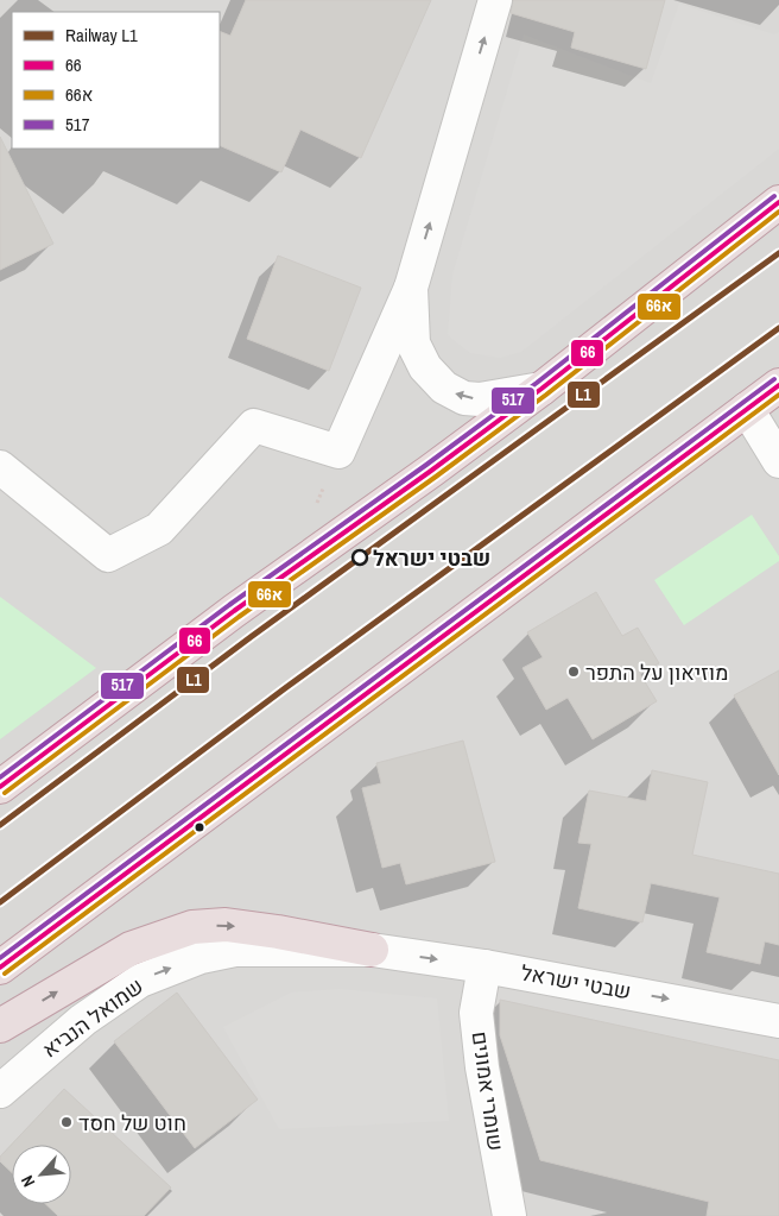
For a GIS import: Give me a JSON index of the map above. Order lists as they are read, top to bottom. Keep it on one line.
{"streets":{"street":["שבטי ישראל","שמואל הנביא","שומרי אמונים"]},"crossings":[["שבטי ישראל","שמואל הנביא"],["שבטי ישראל","שומרי אמונים"]],"one_way":["שבטי ישראל","שמואל הנביא"],"places":["שבטי ישראל","מוזיאון על התפר","חוט של חסד"],"lines":["transit line 517","transit line 66","transit line 66א","rail line L1"],"legend":["Railway L1","66","66א","517"],"north":"bottom left"}
